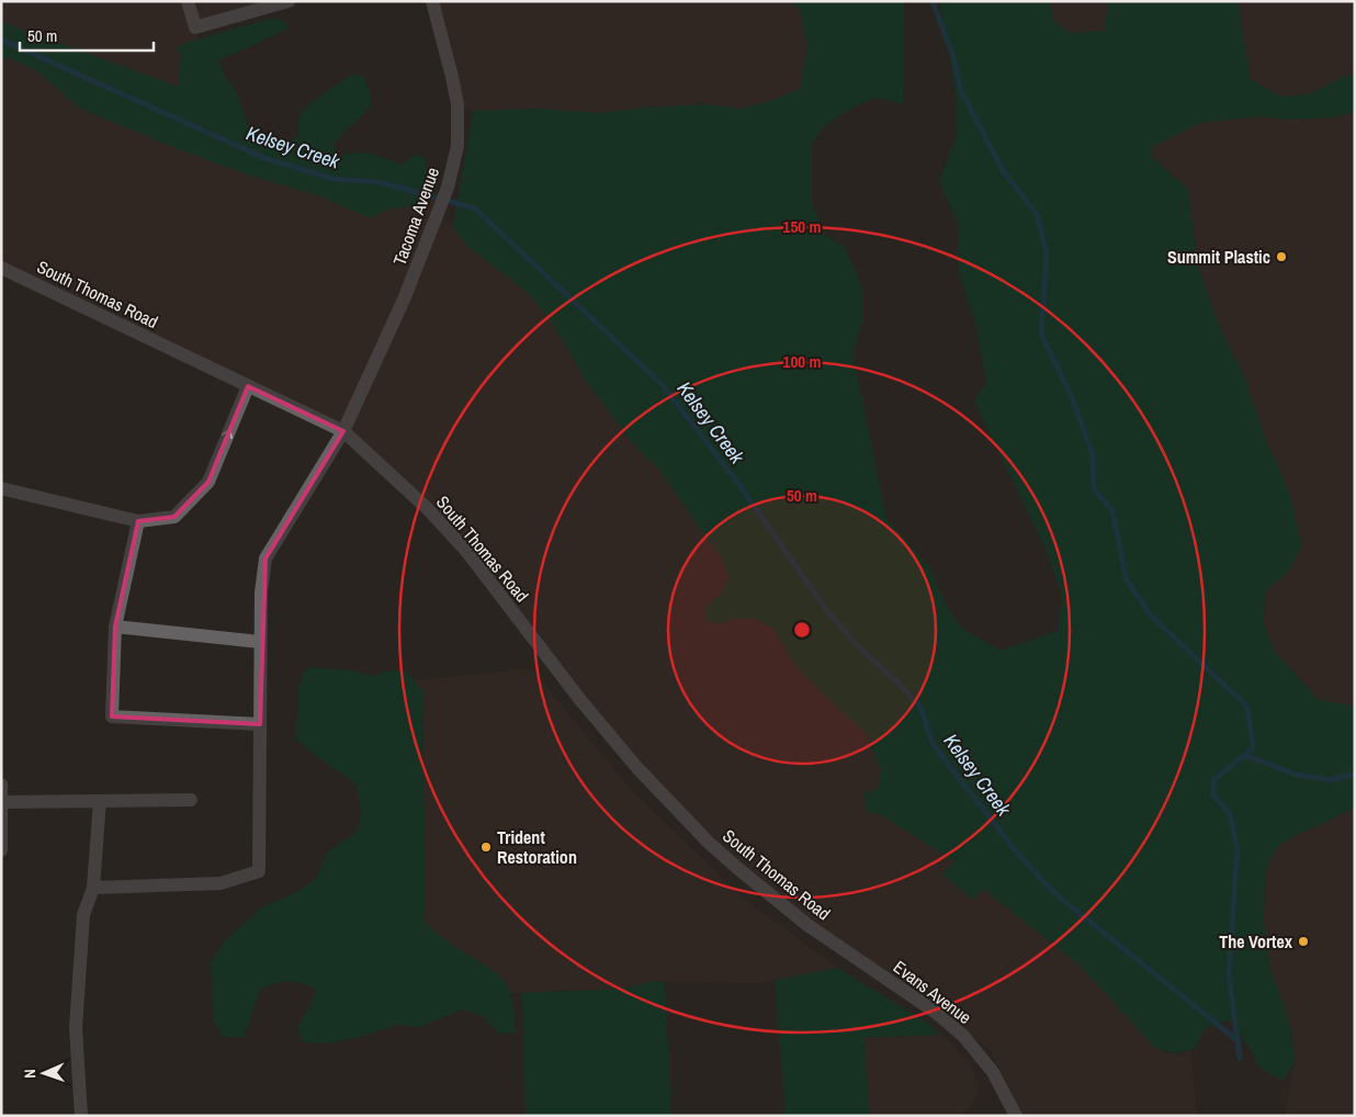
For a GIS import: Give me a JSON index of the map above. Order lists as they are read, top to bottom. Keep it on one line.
{"streets":{"street":["Tacoma Avenue","South Thomas Road","Evans Avenue"]},"crossings":[["Tacoma Avenue","South Thomas Road"],["South Thomas Road","Evans Avenue"]],"water":["Kelsey Creek"],"places":["Summit Plastic","Trident Restoration","The Vortex"],"scale_bar":"50 m","north":"left","rings":["150 m","100 m","50 m"]}
